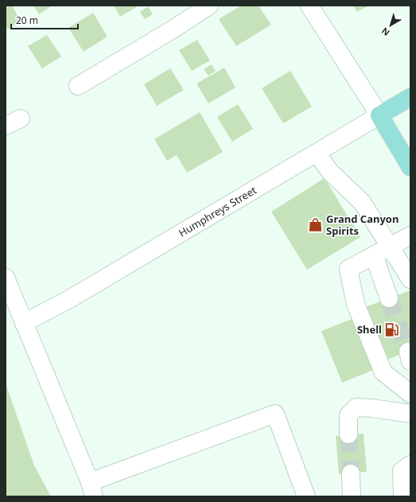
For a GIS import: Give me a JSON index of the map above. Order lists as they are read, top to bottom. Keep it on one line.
{"streets":{"main road":["Humphreys Street"]},"places":{"shop":["Grand Canyon Spirits"],"fuel station":["Shell"]},"scale_bar":"20 m","north":"bottom left"}
